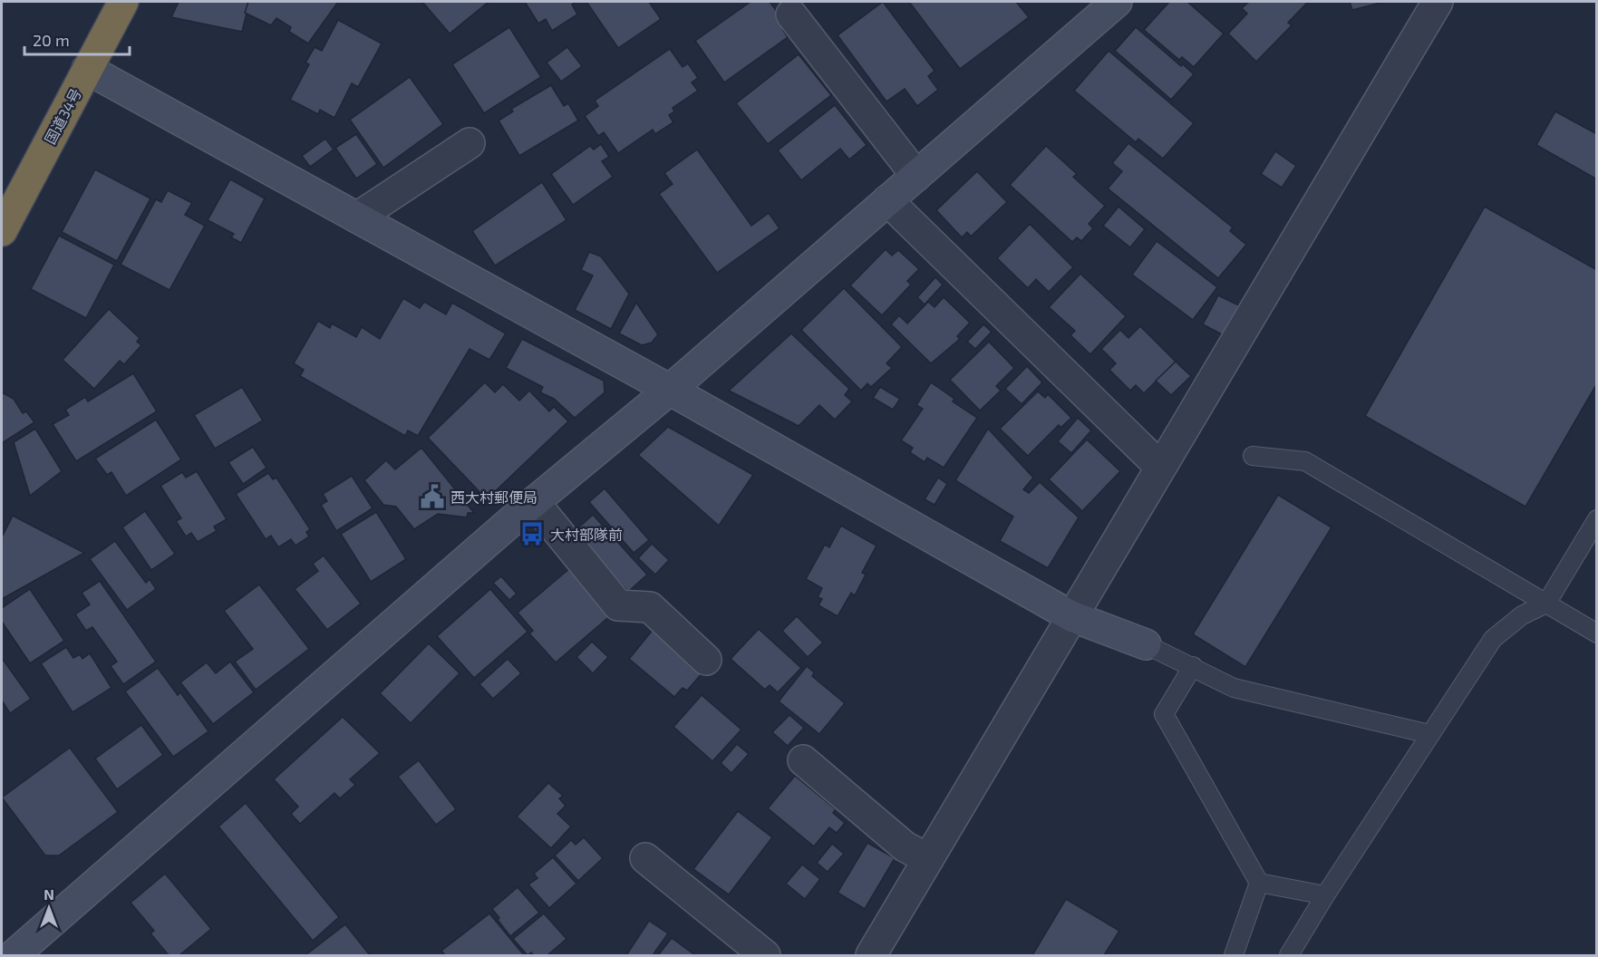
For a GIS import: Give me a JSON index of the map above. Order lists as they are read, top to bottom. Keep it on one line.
{"streets":{"highway":["国道34号"]},"places":{"public building":["西大村郵便局"],"bus stop":["大村部隊前"]},"scale_bar":"20 m","north":"top"}
